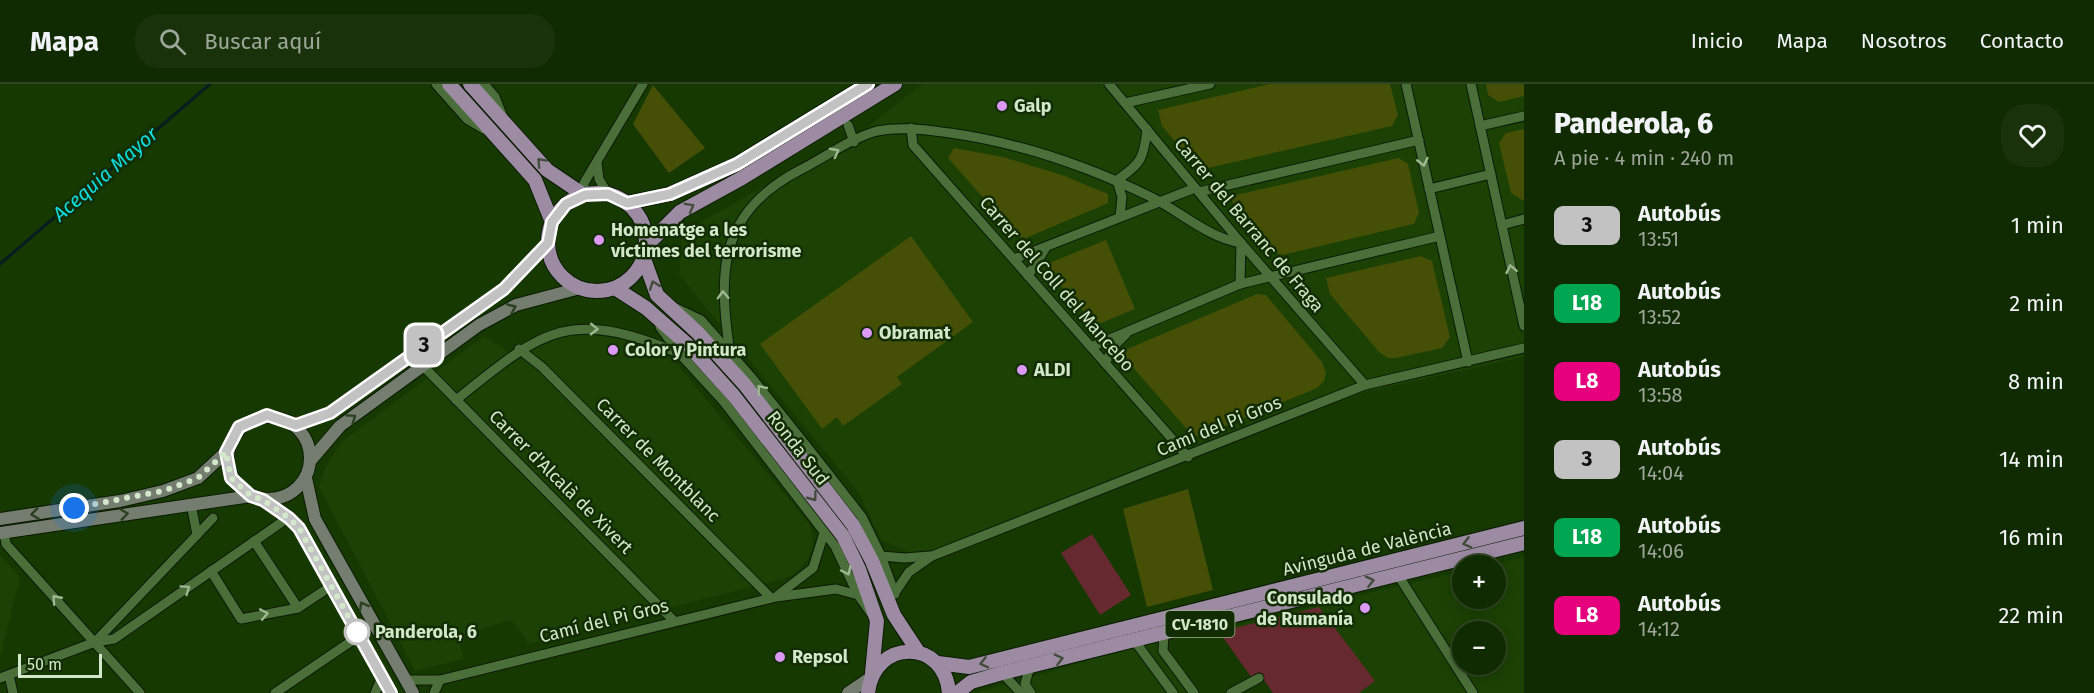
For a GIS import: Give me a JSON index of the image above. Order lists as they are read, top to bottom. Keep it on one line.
{"streets":{"main road":["Ronda Sud","Avinguda de València","CV-1810"],"street":["Carrer del Barranc de Fraga","Carrer del Coll del Mancebo","Camí del Pi Gros","Carrer de Montblanc","Carrer d'Alcalà de Xivert"]},"crossings":[["Carrer del Barranc de Fraga","Camí del Pi Gros"],["Carrer del Coll del Mancebo","Camí del Pi Gros"],["Camí del Pi Gros","Ronda Sud"],["Camí del Pi Gros","Carrer de Montblanc"],["Camí del Pi Gros","Carrer d'Alcalà de Xivert"]],"water":["Acequia Mayor"],"places":["Galp","Homenatge a les víctimes del terrorisme","Obramat","Color y Pintura","ALDI","Consulado de Rumanía","Panderola, 6","Repsol"],"lines":["bus line 3"],"scale_bar":"50 m","page":{"header":"Mapa","search":"Buscar aquí","nav":["Inicio","Mapa","Nosotros","Contacto"],"on_map":"3","heading":["Panderola, 6","A pie · 4 min · 240 m"],"list":[{"mark":"3","name":"Autobús","note":"13:51","value":"1 min"},{"mark":"L18","name":"Autobús","note":"13:52","value":"2 min"},{"mark":"L8","name":"Autobús","note":"13:58","value":"8 min"},{"mark":"3","name":"Autobús","note":"14:04","value":"14 min"},{"mark":"L18","name":"Autobús","note":"14:06","value":"16 min"},{"mark":"L8","name":"Autobús","note":"14:12","value":"22 min"}],"map_buttons":["+","−"],"scale":"50 m"}}
